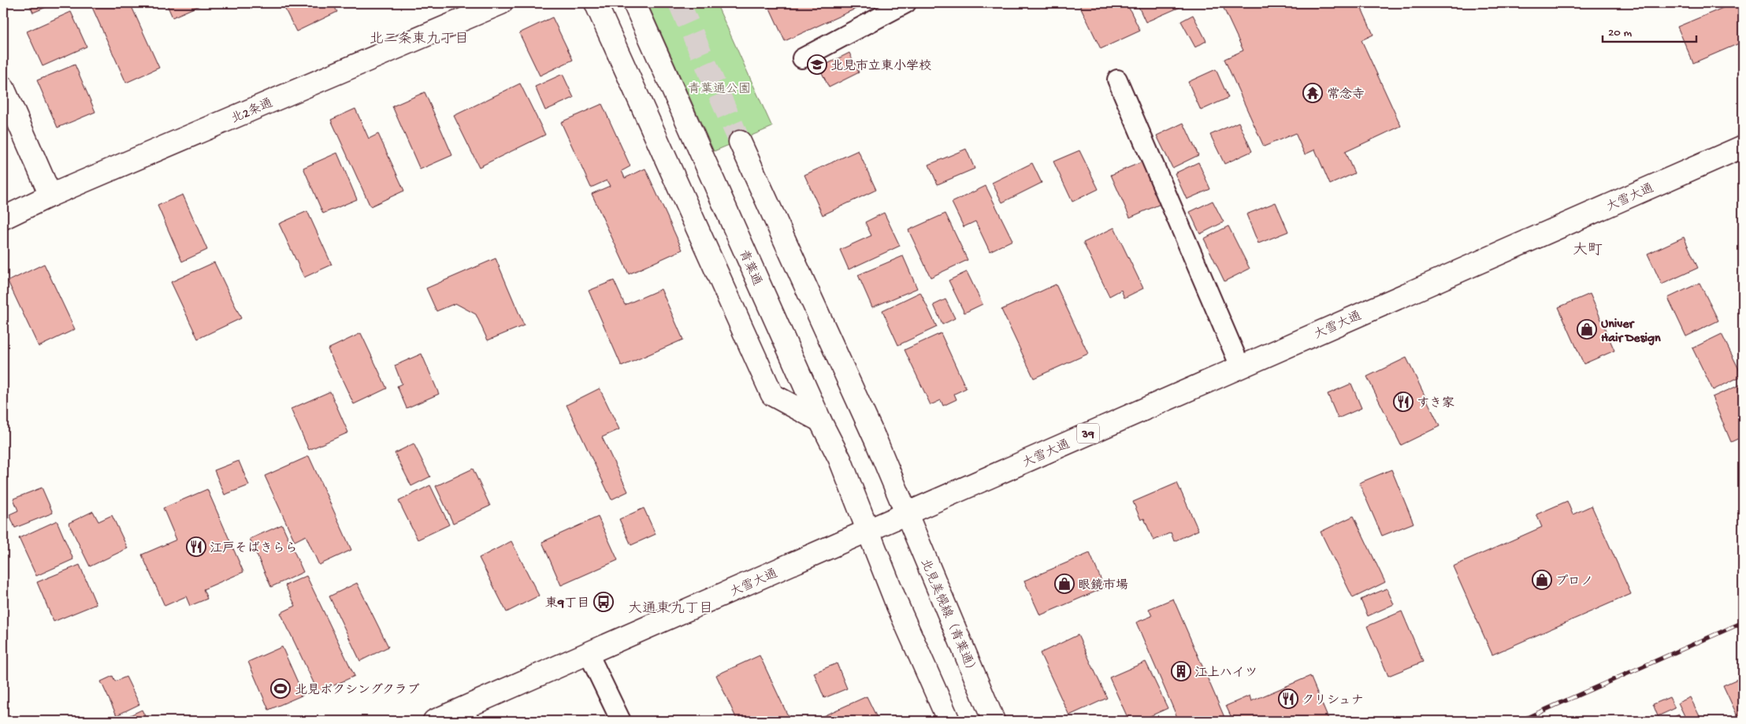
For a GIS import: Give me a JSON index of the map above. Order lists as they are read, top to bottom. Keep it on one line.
{"streets":{"main road":["北2条通","大雪大通","青葉通","39","北見美幌線（青葉通）"]},"crossings":[["大雪大通","青葉通"],["大雪大通","北見美幌線（青葉通）"]],"districts":["北二条東九丁目","大町","大通東九丁目"],"parks":["青葉通公園"],"places":{"school or university":["北見市立東小学校"],"temple":["常念寺"],"shop":["Univer Hair Design","プロノ","眼鏡市場"],"restaurant":["すき家","江戸そばきらら","クリシュナ"],"bus stop":["東9丁目"],"building":["江上ハイツ"],"sports":["北見ボクシングクラブ"]},"scale_bar":"20 m"}
